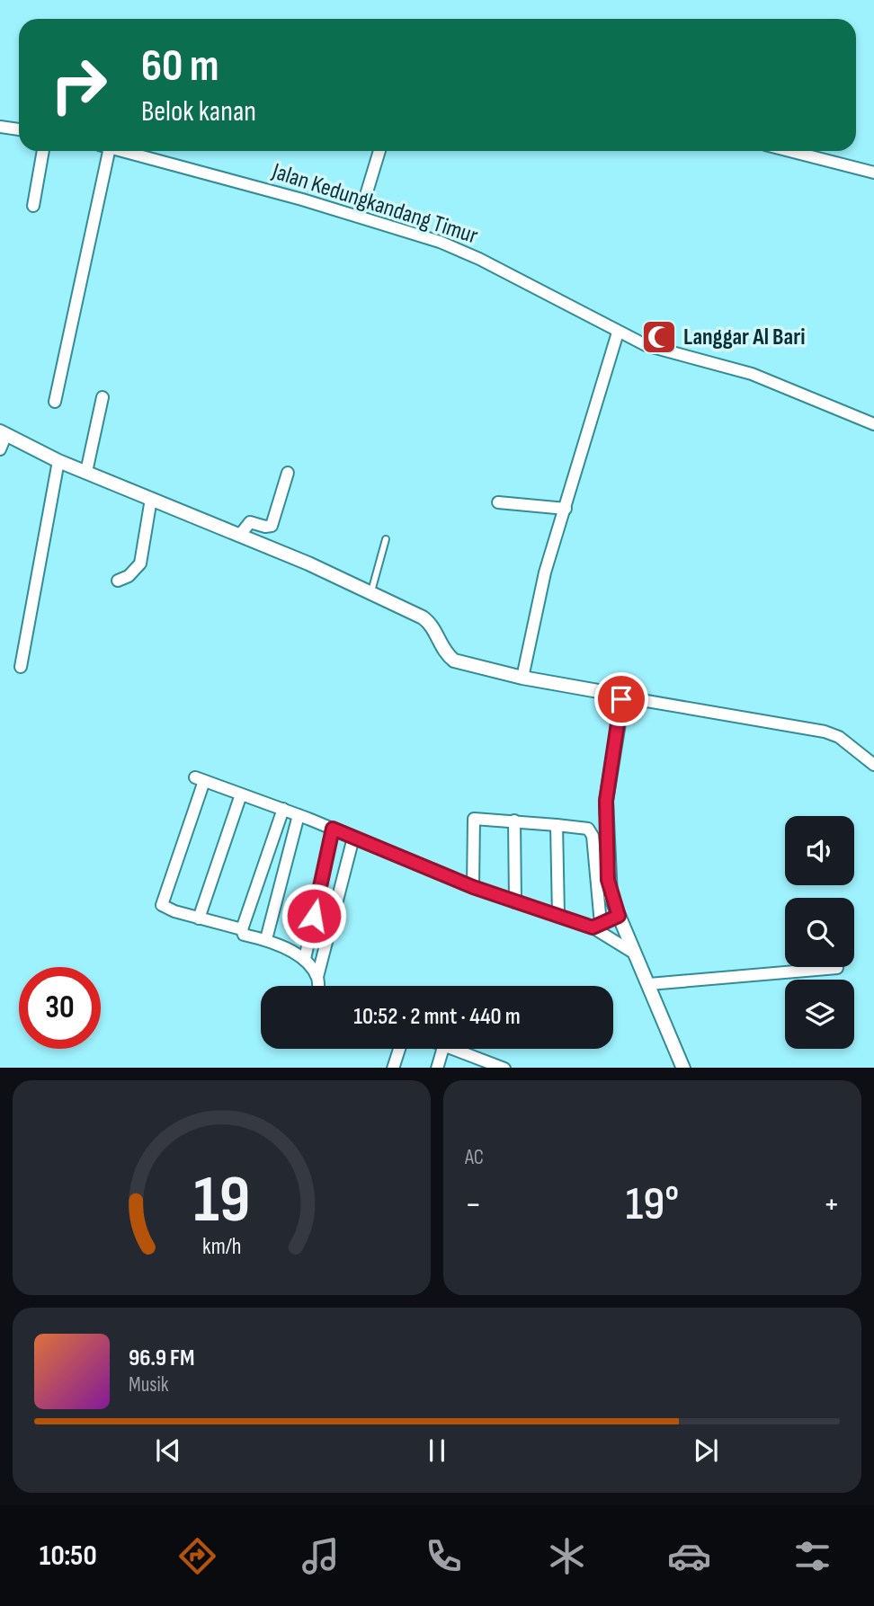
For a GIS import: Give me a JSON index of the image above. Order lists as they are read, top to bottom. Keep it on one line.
{"streets":{"street":["Jalan Kedungkandang Timur"]},"places":{"mosque":["Langgar Al Bari"]},"page":{"turn":["60 m","Belok kanan"],"limit":"30","trip":"10:52 · 2 mnt · 440 m","tile":"AC","heat":["−","19°","+"],"song":["96.9 FM","Musik"],"tabs":"10:50","gauge":["19","km/h"]}}
